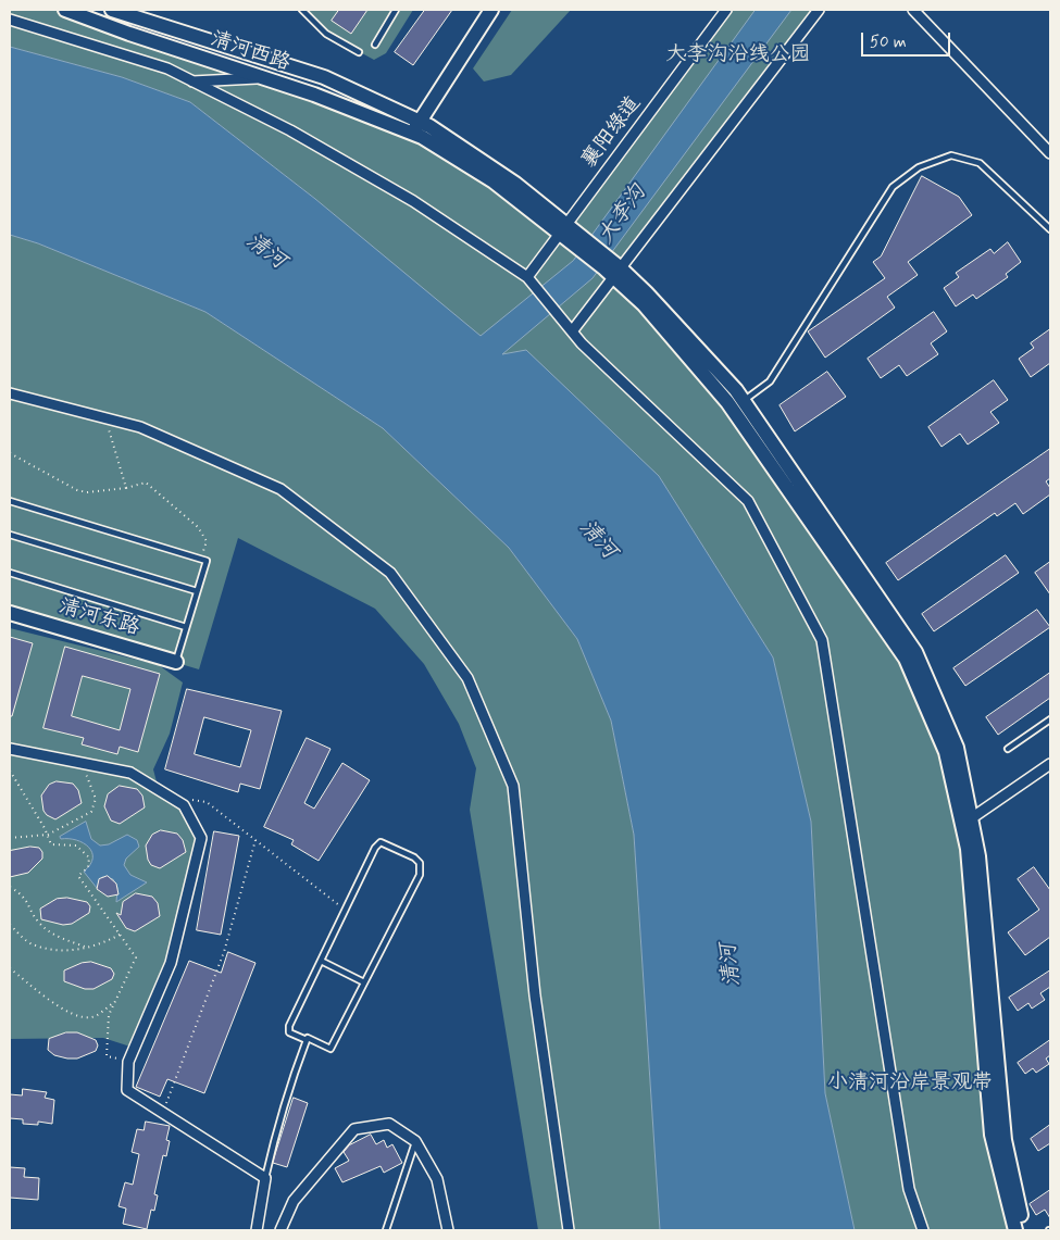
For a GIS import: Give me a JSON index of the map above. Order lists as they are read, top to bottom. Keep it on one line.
{"streets":{"main road":["清河西路","清河东路"],"street":["襄阳绿道"]},"water":["大李沟","清河"],"parks":["大李沟沿线公园","小清河沿岸景观带"],"scale_bar":"50 m"}
